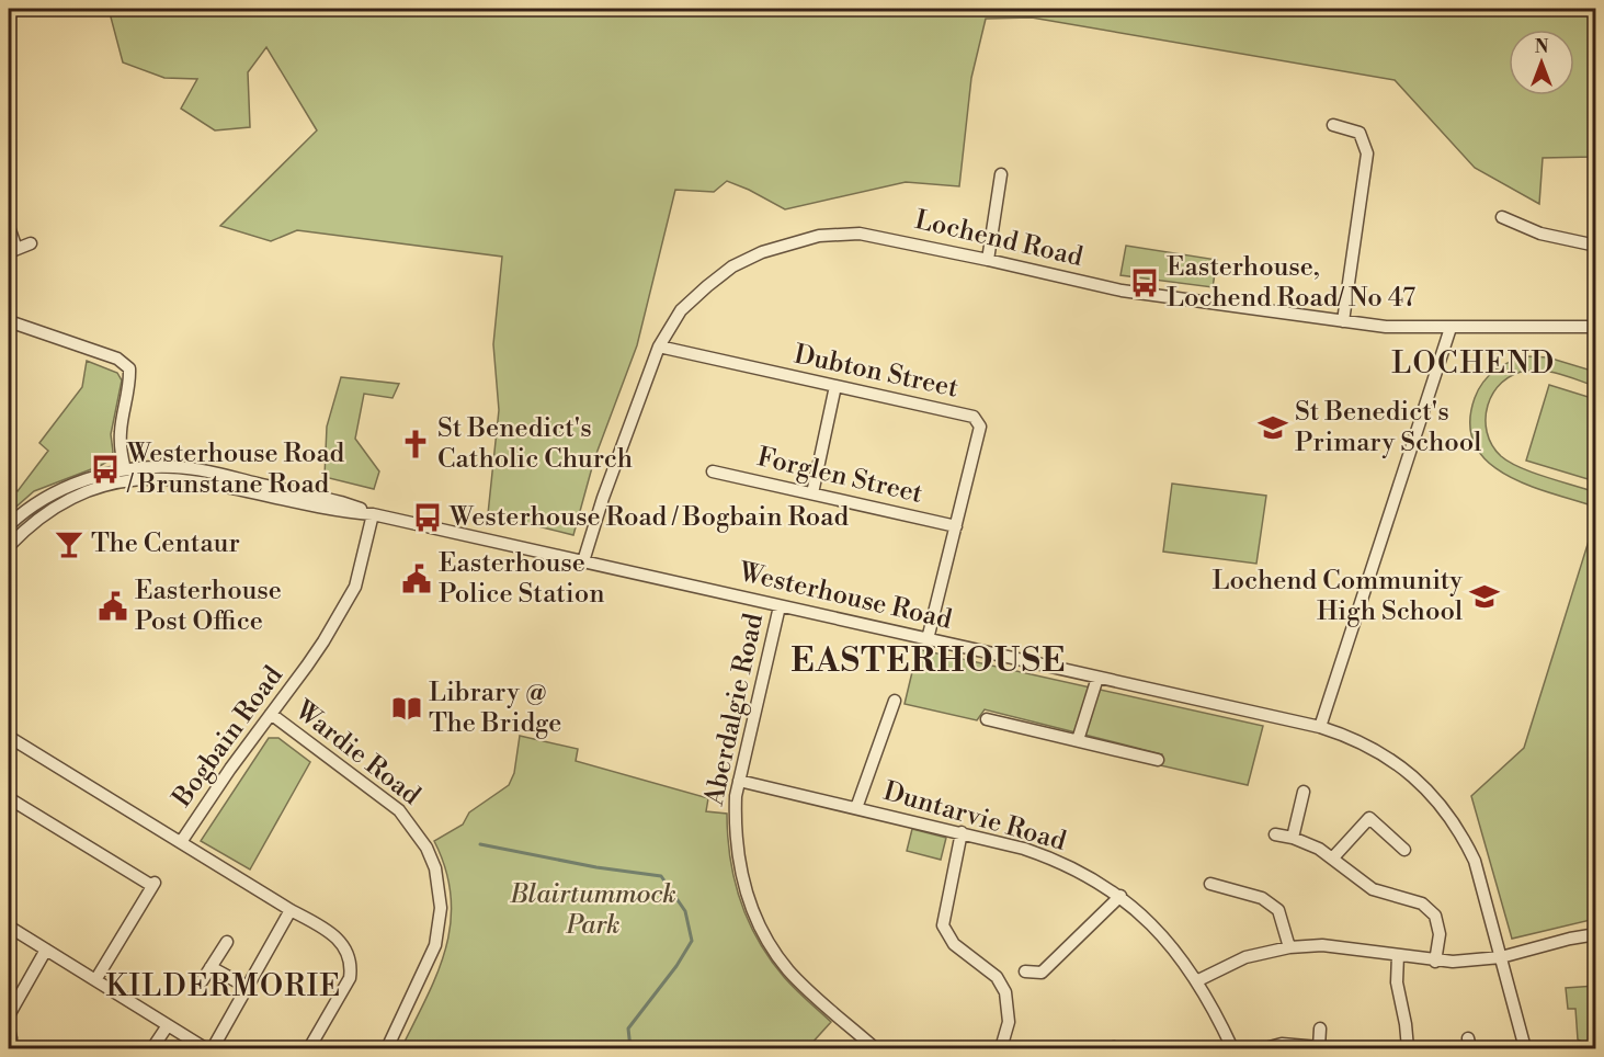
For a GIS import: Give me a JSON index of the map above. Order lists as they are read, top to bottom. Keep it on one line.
{"streets":{"street":["Lochend Road","Dubton Street","Forglen Street","Westerhouse Road","Aberdalgie Road","Bogbain Road","Wardie Road","Duntarvie Road"]},"crossings":[["Lochend Road","Dubton Street"],["Lochend Road","Westerhouse Road"],["Dubton Street","Forglen Street"],["Dubton Street","Westerhouse Road"],["Westerhouse Road","Aberdalgie Road"],["Westerhouse Road","Bogbain Road"],["Aberdalgie Road","Duntarvie Road"],["Bogbain Road","Wardie Road"]],"districts":["LOCHEND","EASTERHOUSE","KILDERMORIE"],"parks":["Blairtummock Park"],"places":{"bus stop":["Easterhouse, Lochend Road/ No 47","Westerhouse Road / Brunstane Road","Westerhouse Road / Bogbain Road"],"school or university":["St Benedict's Primary School","Lochend Community High School"],"church":["St Benedict's Catholic Church"],"bar":["The Centaur"],"public building":["Easterhouse Police Station","Easterhouse Post Office"],"library":["Library @ The Bridge"]},"north":"top"}
